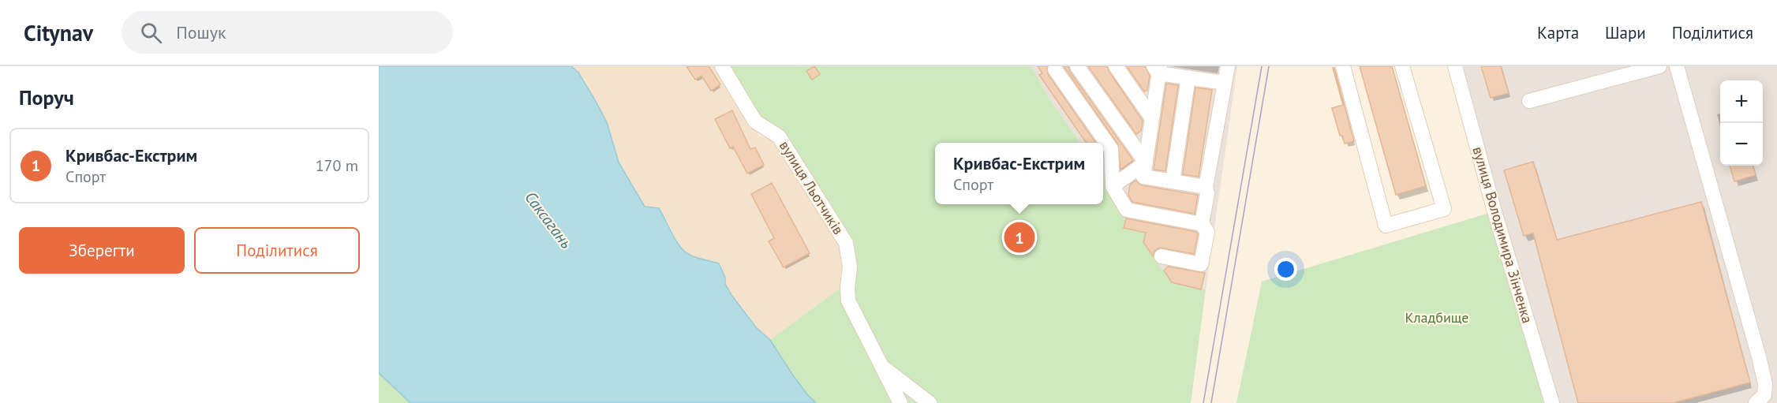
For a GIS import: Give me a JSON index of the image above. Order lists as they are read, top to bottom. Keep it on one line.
{"streets":{"street":["вулиця Льотчиків","вулиця Володимира Зінченка"]},"water":["Саксагань"],"parks":["Кладбище"],"page":{"header":"Citynav","search":"Пошук","nav":["Карта","Шари","Поділитися"],"heading":"Поруч","map_buttons":["+","−"],"list":[{"mark":"1","name":"Кривбас-Екстрим","note":"Спорт","value":"170 m"}],"popup":["Кривбас-Екстрим","Спорт"],"buttons":["Зберегти","Поділитися"],"pins":"1"}}
